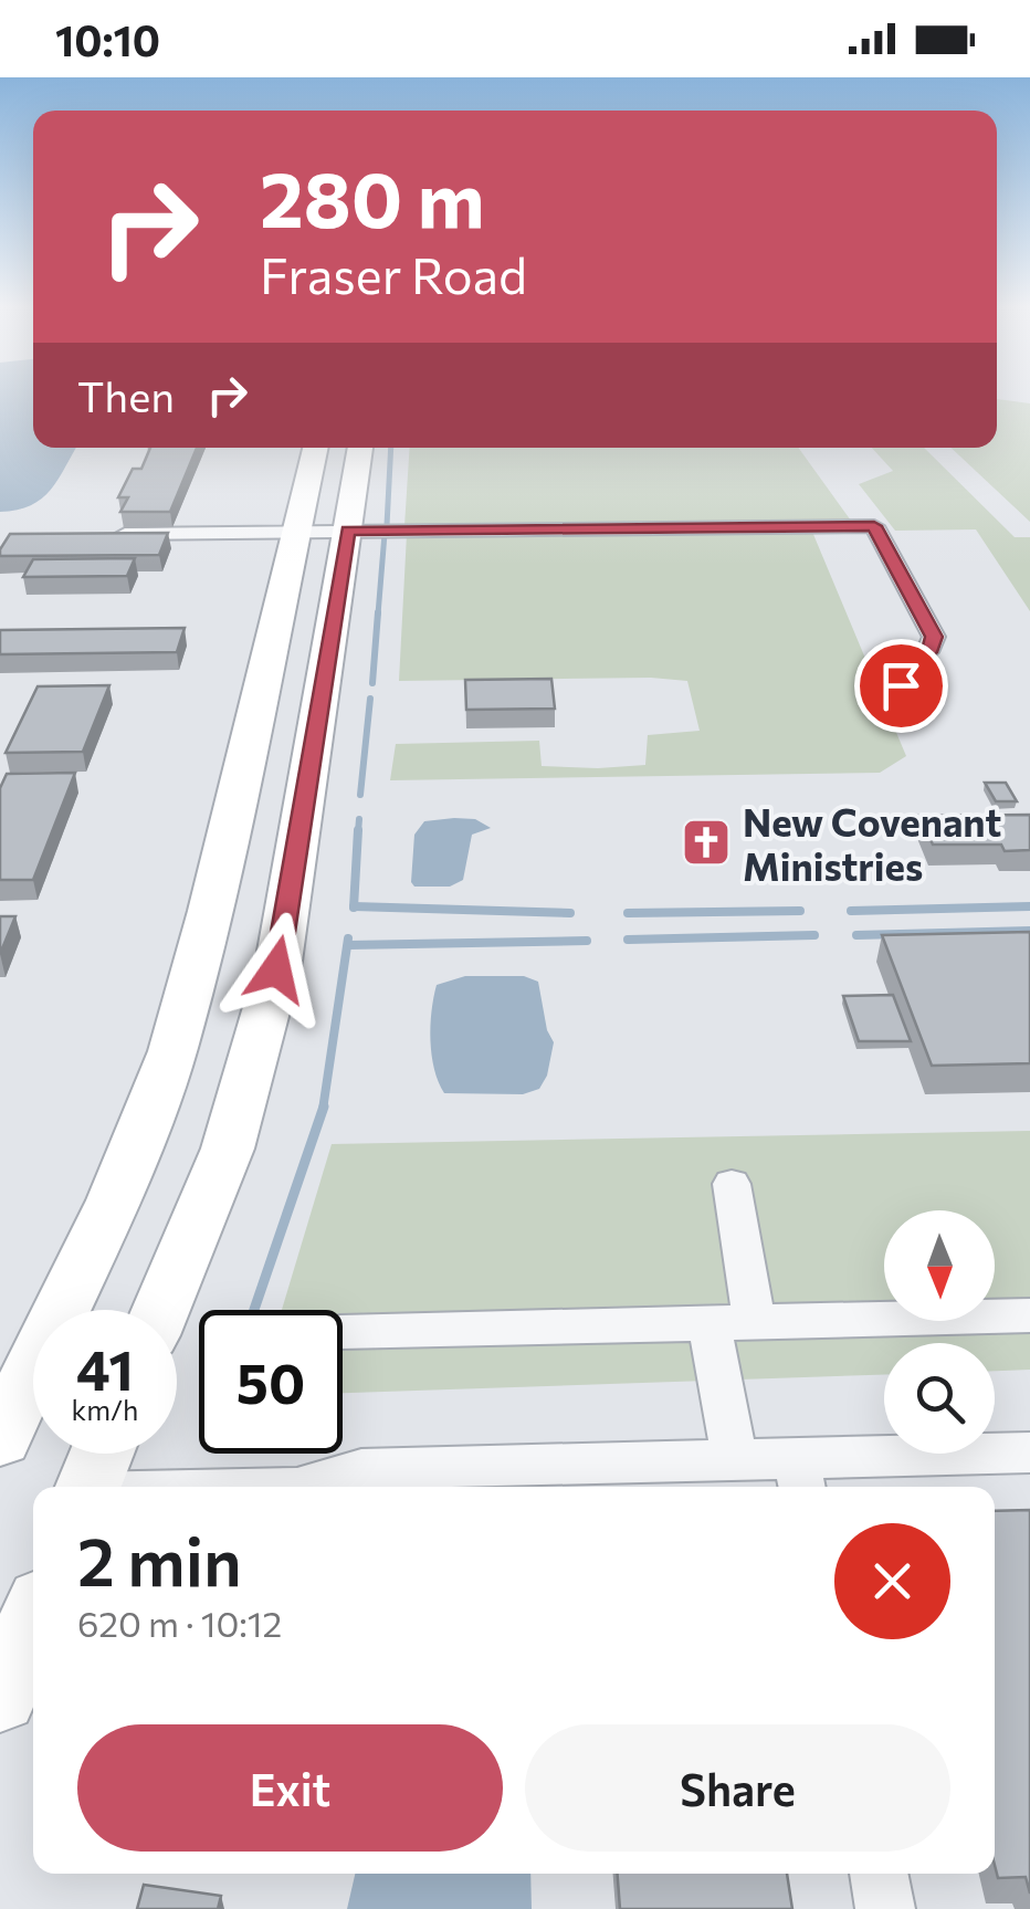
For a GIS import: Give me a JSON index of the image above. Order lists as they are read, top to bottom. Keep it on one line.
{"places":{"church":["New Covenant Ministries"]},"north":"bottom","page":{"status":"10:10","turn":["280 m","Fraser Road"],"then":"Then","speed":"41 km/h","limit":"50","heading":["2 min","620 m · 10:12"],"buttons":["Exit","Share"]}}
